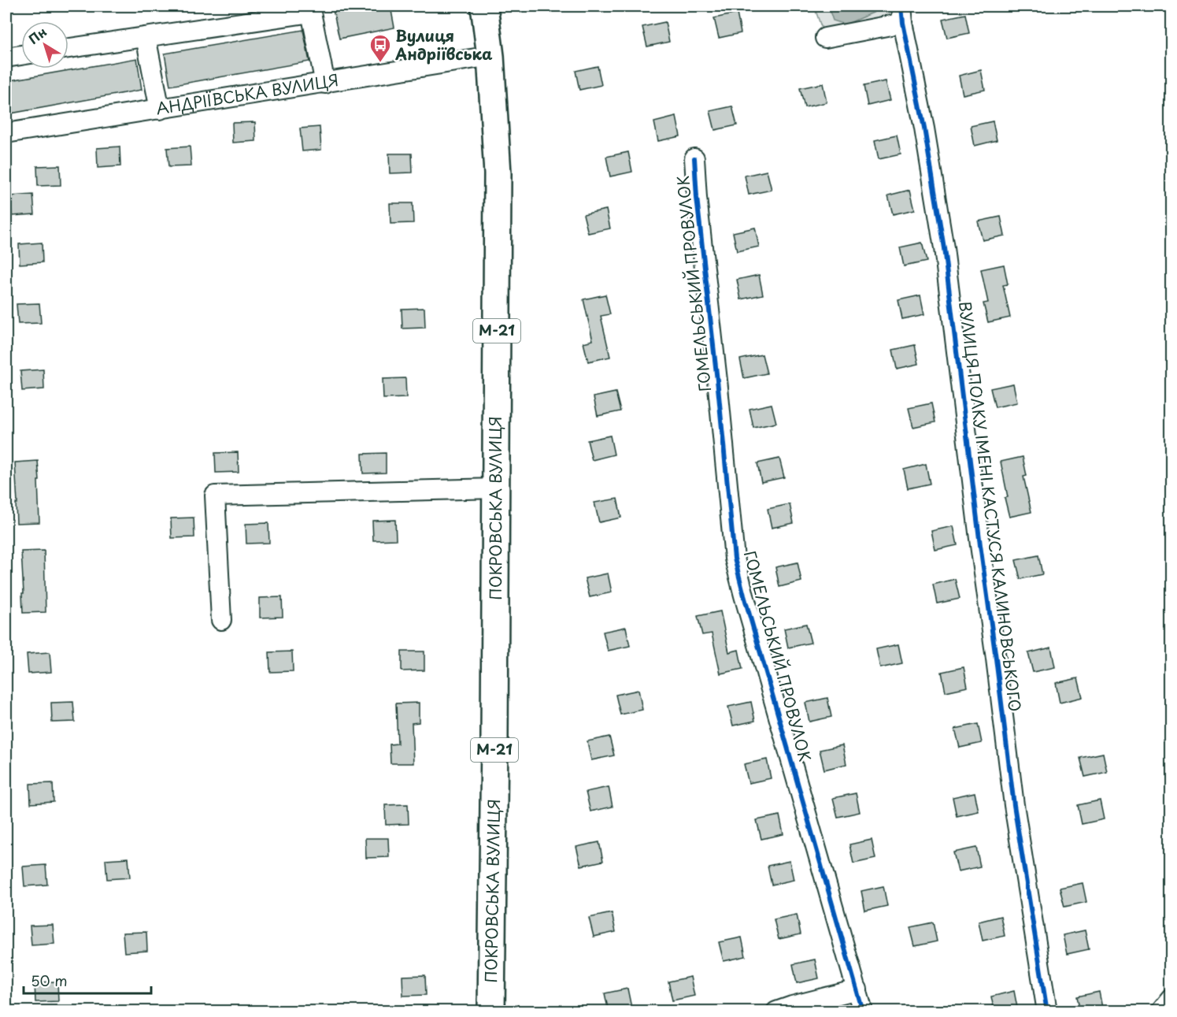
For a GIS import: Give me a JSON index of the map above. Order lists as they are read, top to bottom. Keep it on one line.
{"streets":{"highway":["М-21","ПОКРОВСЬКА ВУЛИЦЯ"],"street":["АНДРІЇВСЬКА ВУЛИЦЯ","ГОМЕЛЬСЬКИЙ ПРОВУЛОК","ВУЛИЦЯ ПОЛКУ ІМЕНІ КАСТУСЯ КАЛИНОВСЬКОГО"]},"crossings":[["АНДРІЇВСЬКА ВУЛИЦЯ","ПОКРОВСЬКА ВУЛИЦЯ"]],"places":{"bus stop":["Вулиця Андріївська"]},"scale_bar":"50 m","north":"top left"}
